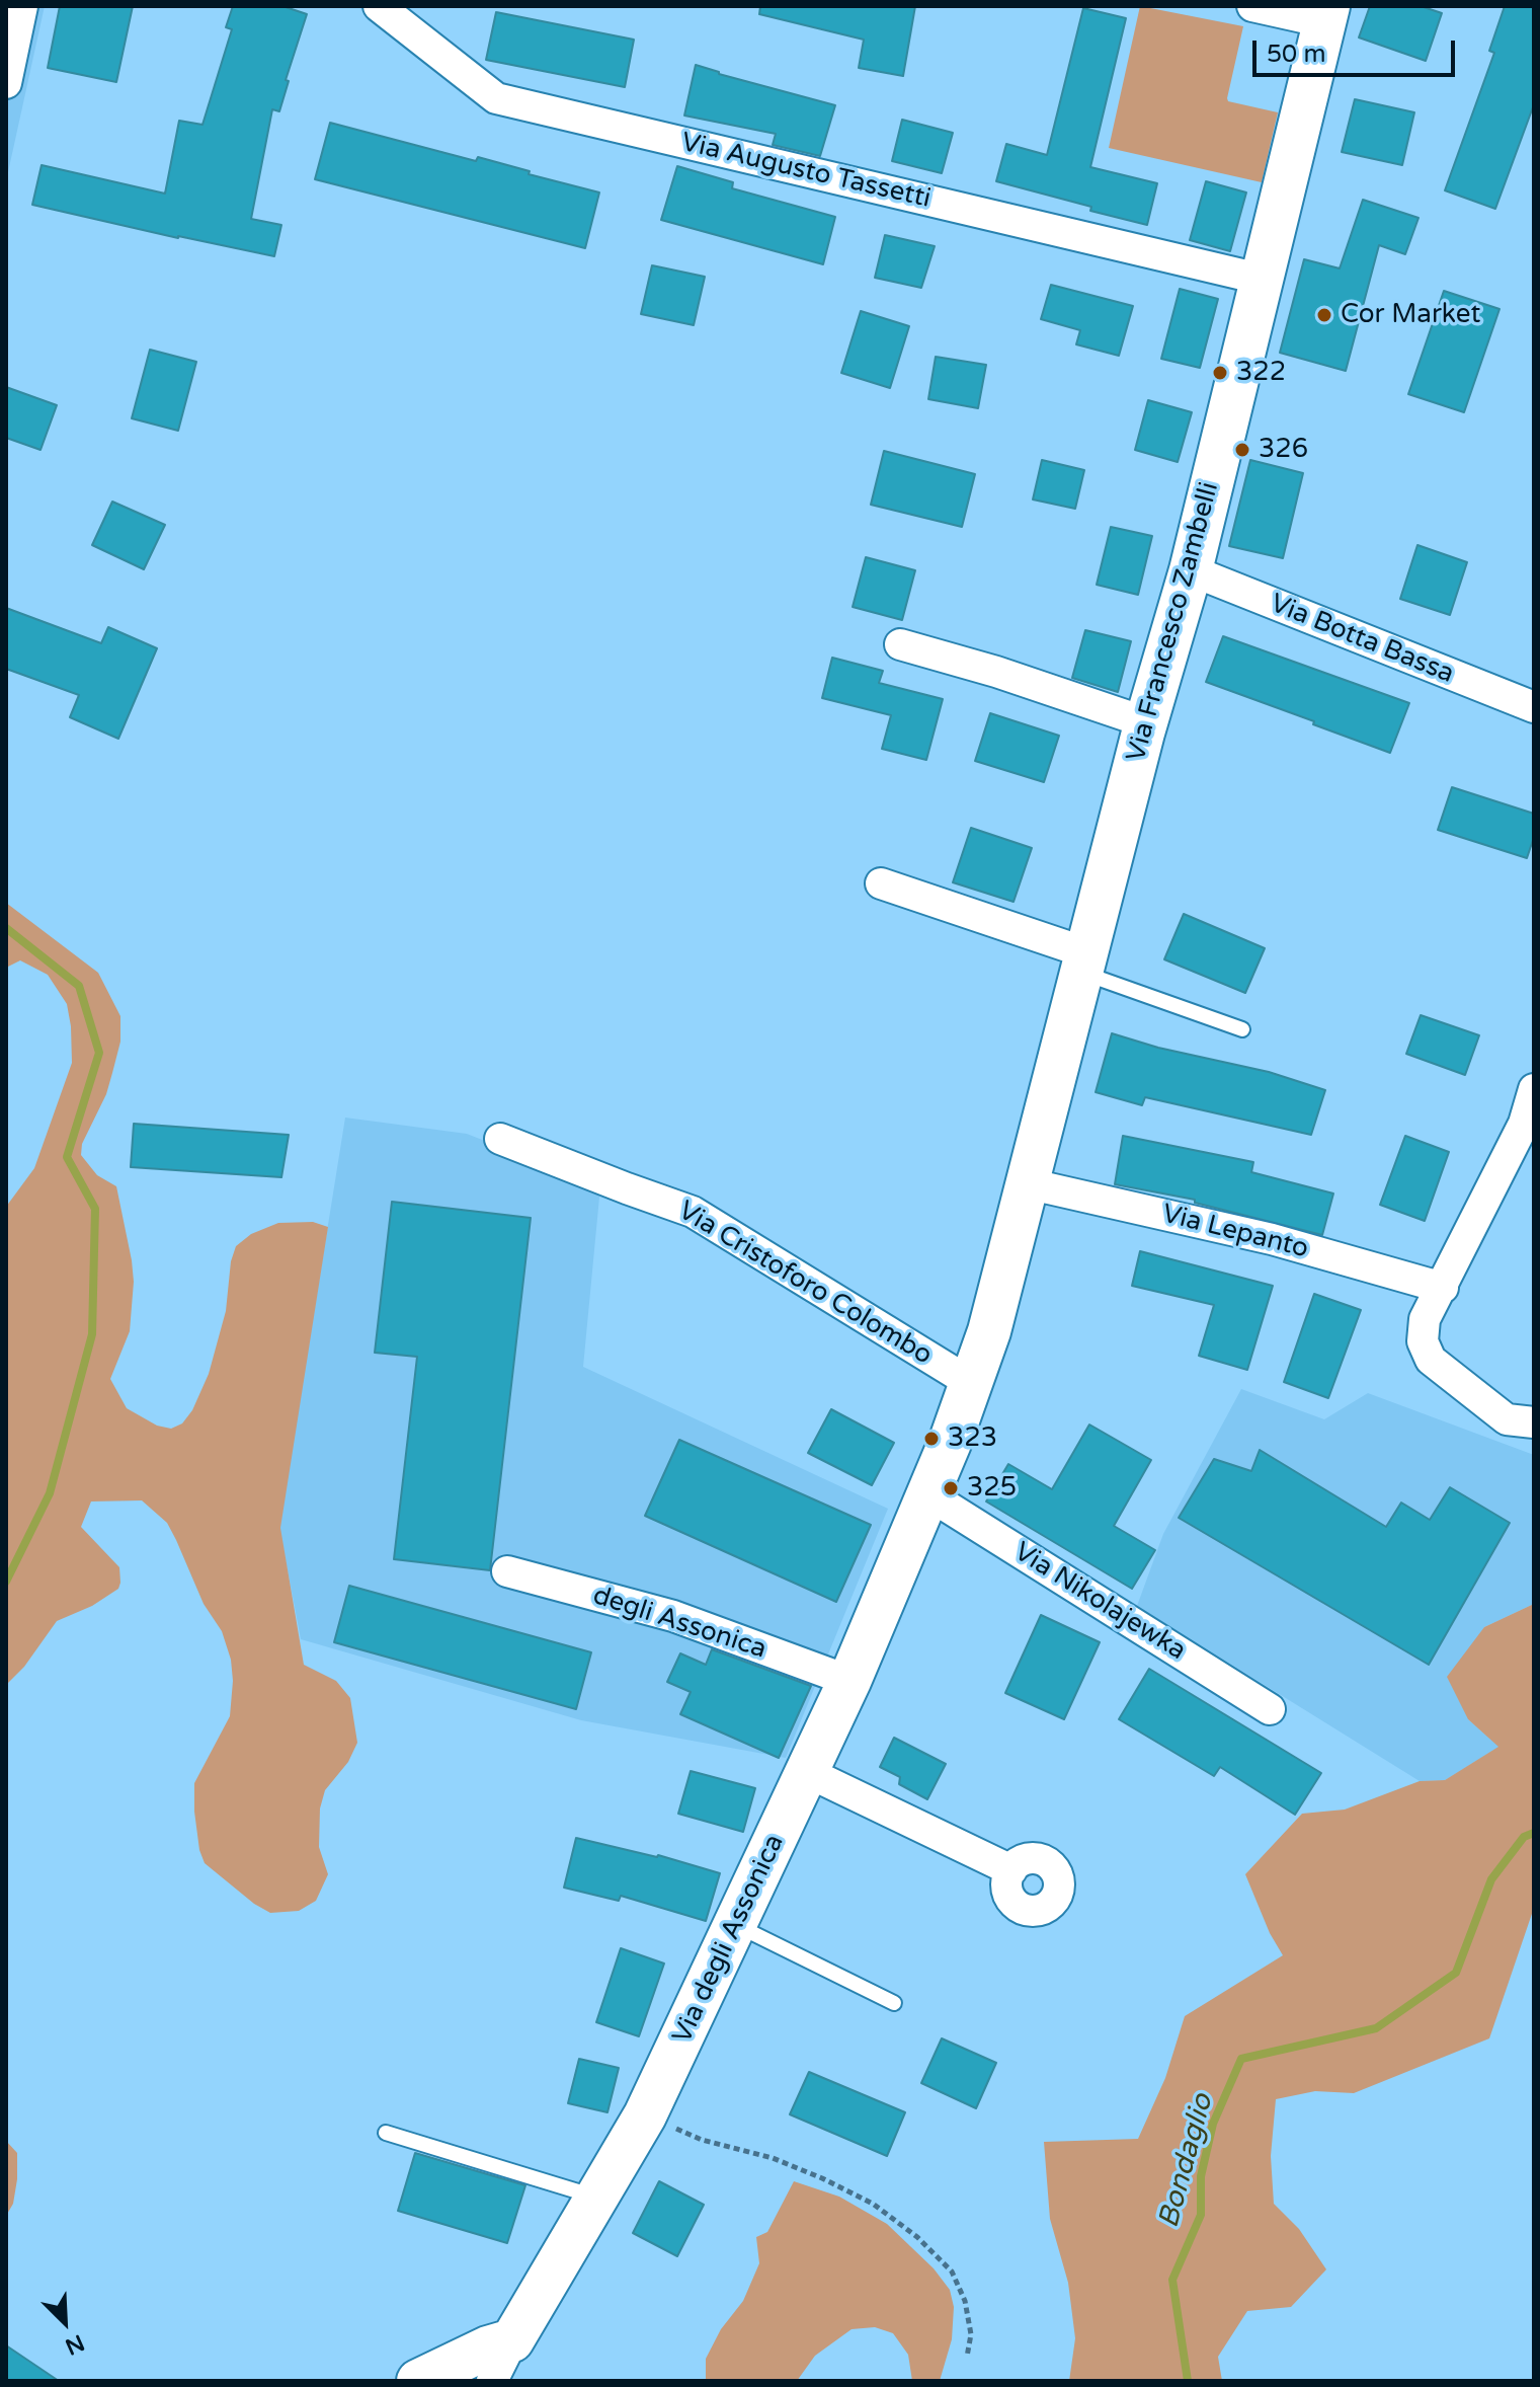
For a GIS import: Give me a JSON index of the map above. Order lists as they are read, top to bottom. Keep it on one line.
{"streets":{"main road":["Via Francesco Zambelli","Via degli Assonica"],"street":["Via Augusto Tassetti","Via Botta Bassa","Via Lepanto","Via Cristoforo Colombo","Via Nikolajewka","degli Assonica"]},"crossings":[["Via Augusto Tassetti","Via Francesco Zambelli"],["Via Francesco Zambelli","Via Botta Bassa"],["Via Francesco Zambelli","Via Lepanto"],["Via Francesco Zambelli","Via Cristoforo Colombo"],["Via Francesco Zambelli","Via Nikolajewka"],["Via Francesco Zambelli","Via degli Assonica"],["Via Nikolajewka","Via degli Assonica"],["degli Assonica","Via degli Assonica"]],"water":["Bondaglio"],"places":["Cor Market","322","326","323","325"],"scale_bar":"50 m","north":"bottom right"}
